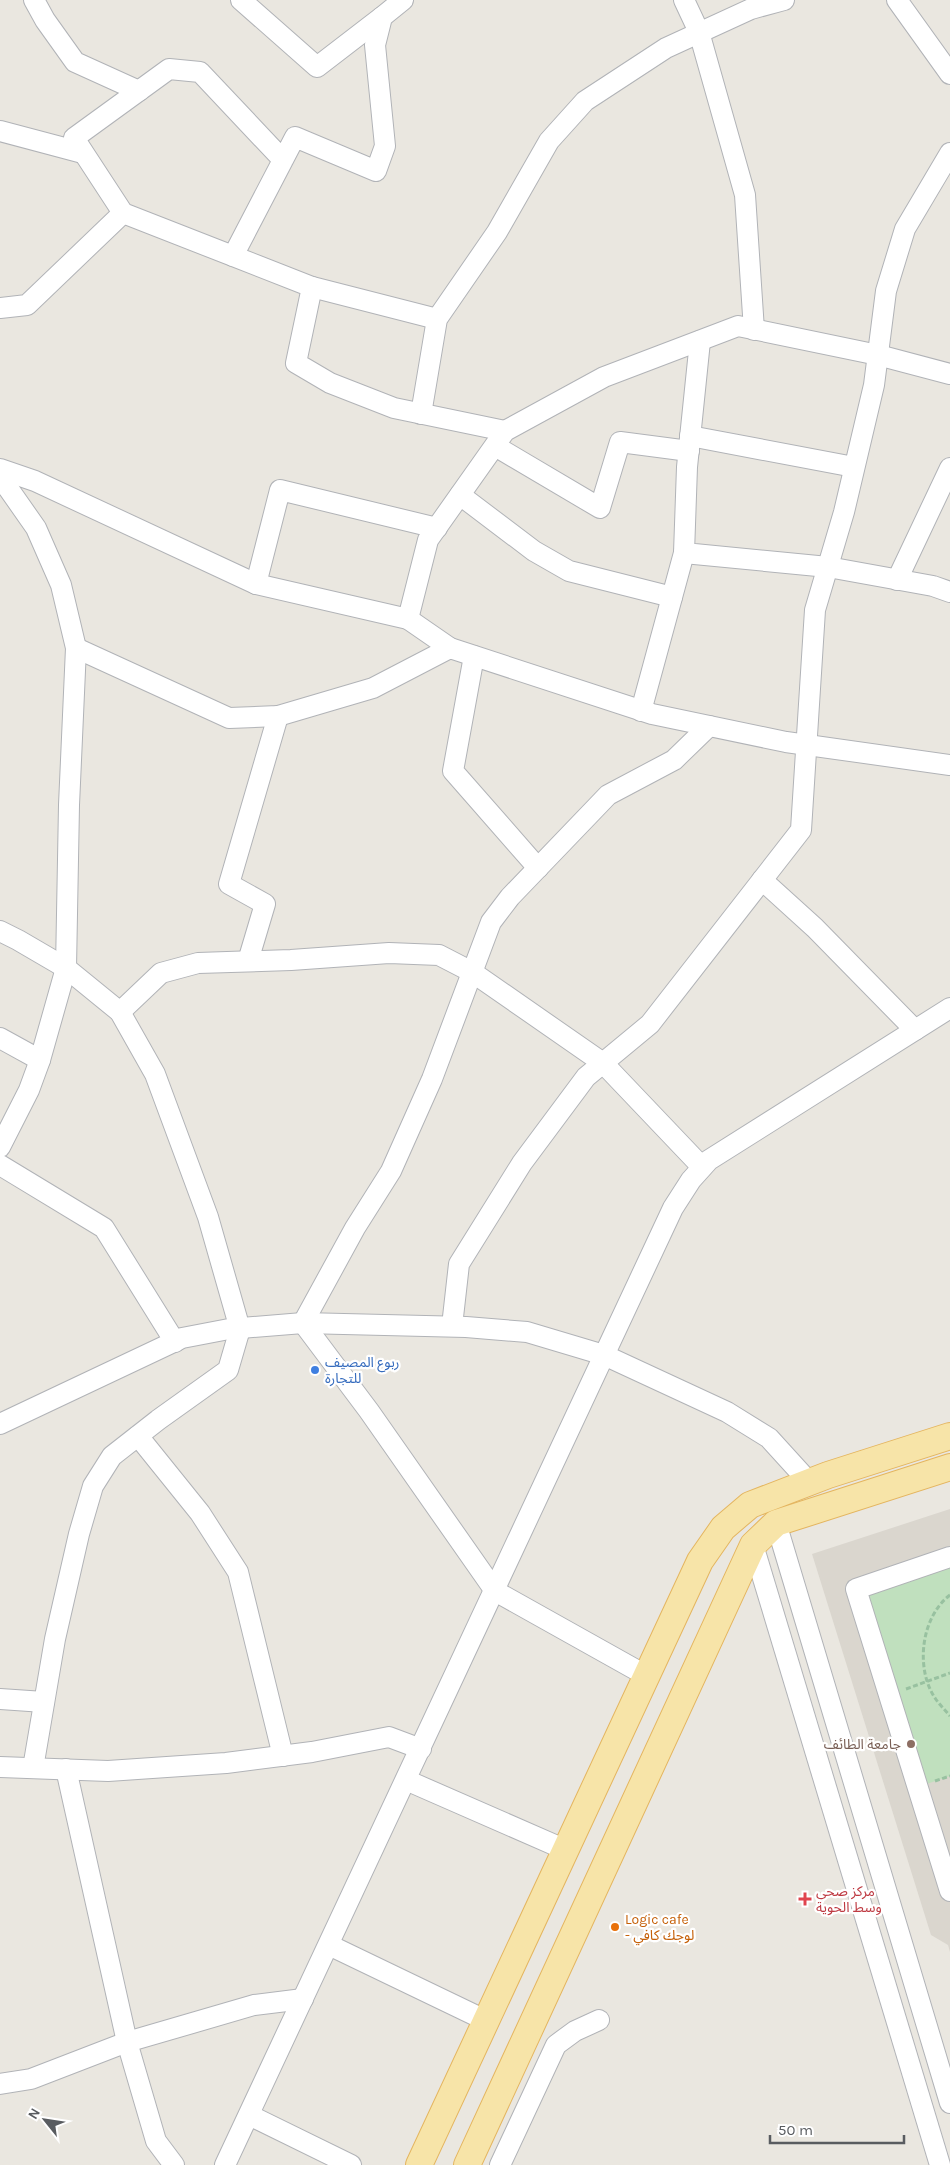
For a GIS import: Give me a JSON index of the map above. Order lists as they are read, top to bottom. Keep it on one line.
{"places":{"other":["ربوع المصيف للتجارة","جامعة الطائف","Logic cafe - لوجك كافي"],"health":["مركز صحي وسط الحوية"]},"scale_bar":"50 m","north":"top left"}
